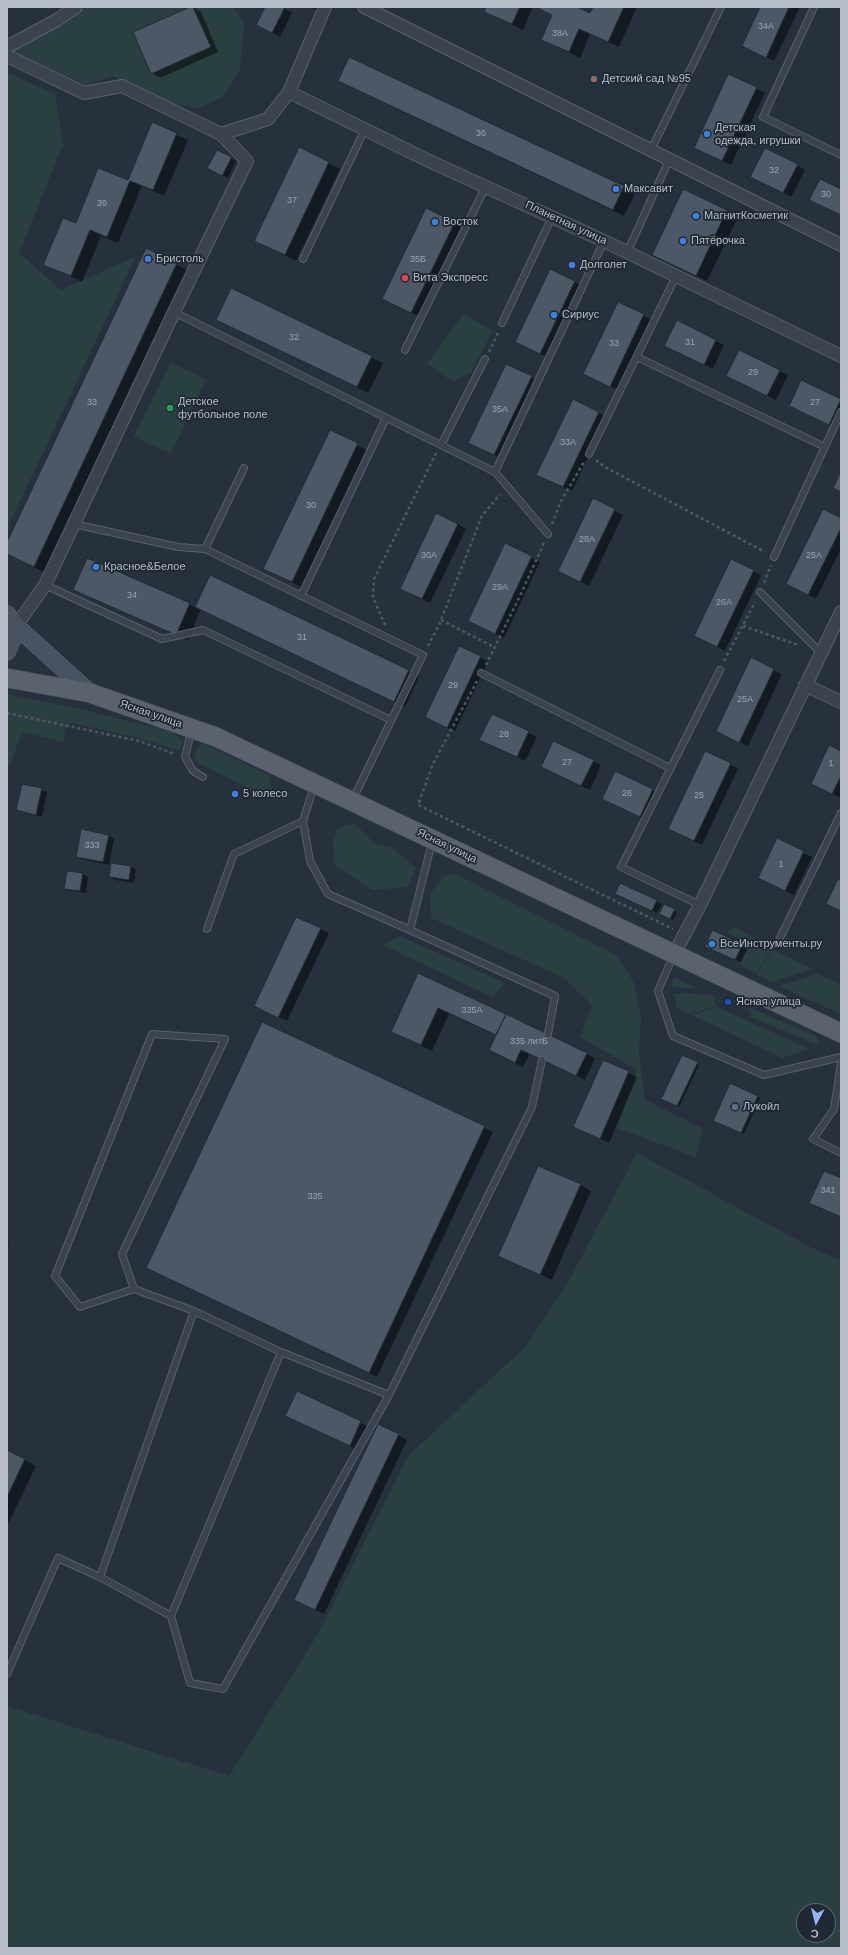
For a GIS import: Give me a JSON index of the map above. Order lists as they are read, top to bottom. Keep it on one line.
{"streets":{"main road":["Ясная улица"],"street":["Планетная улица"]},"places":["Детский сад №95","Детская одежда, игрушки","Максавит","МагнитКосметик","Восток","Пятёрочка","Бристоль","Долголет","Вита Экспресс","Сириус","Детское футбольное поле","Красное&Белое","5 колесо","ВсеИнструменты.ру","Ясная улица","Лукойл"],"house_numbers":["34А","38А","36","32","30","37","39","35Б","32","31","33","29","33","27","35А","33А","30","28А","30А","25А","29А","34","26А","31","29","25А","28","27","1","26","25","333","1","335А","335 литБ","341","335"],"north":"bottom"}
